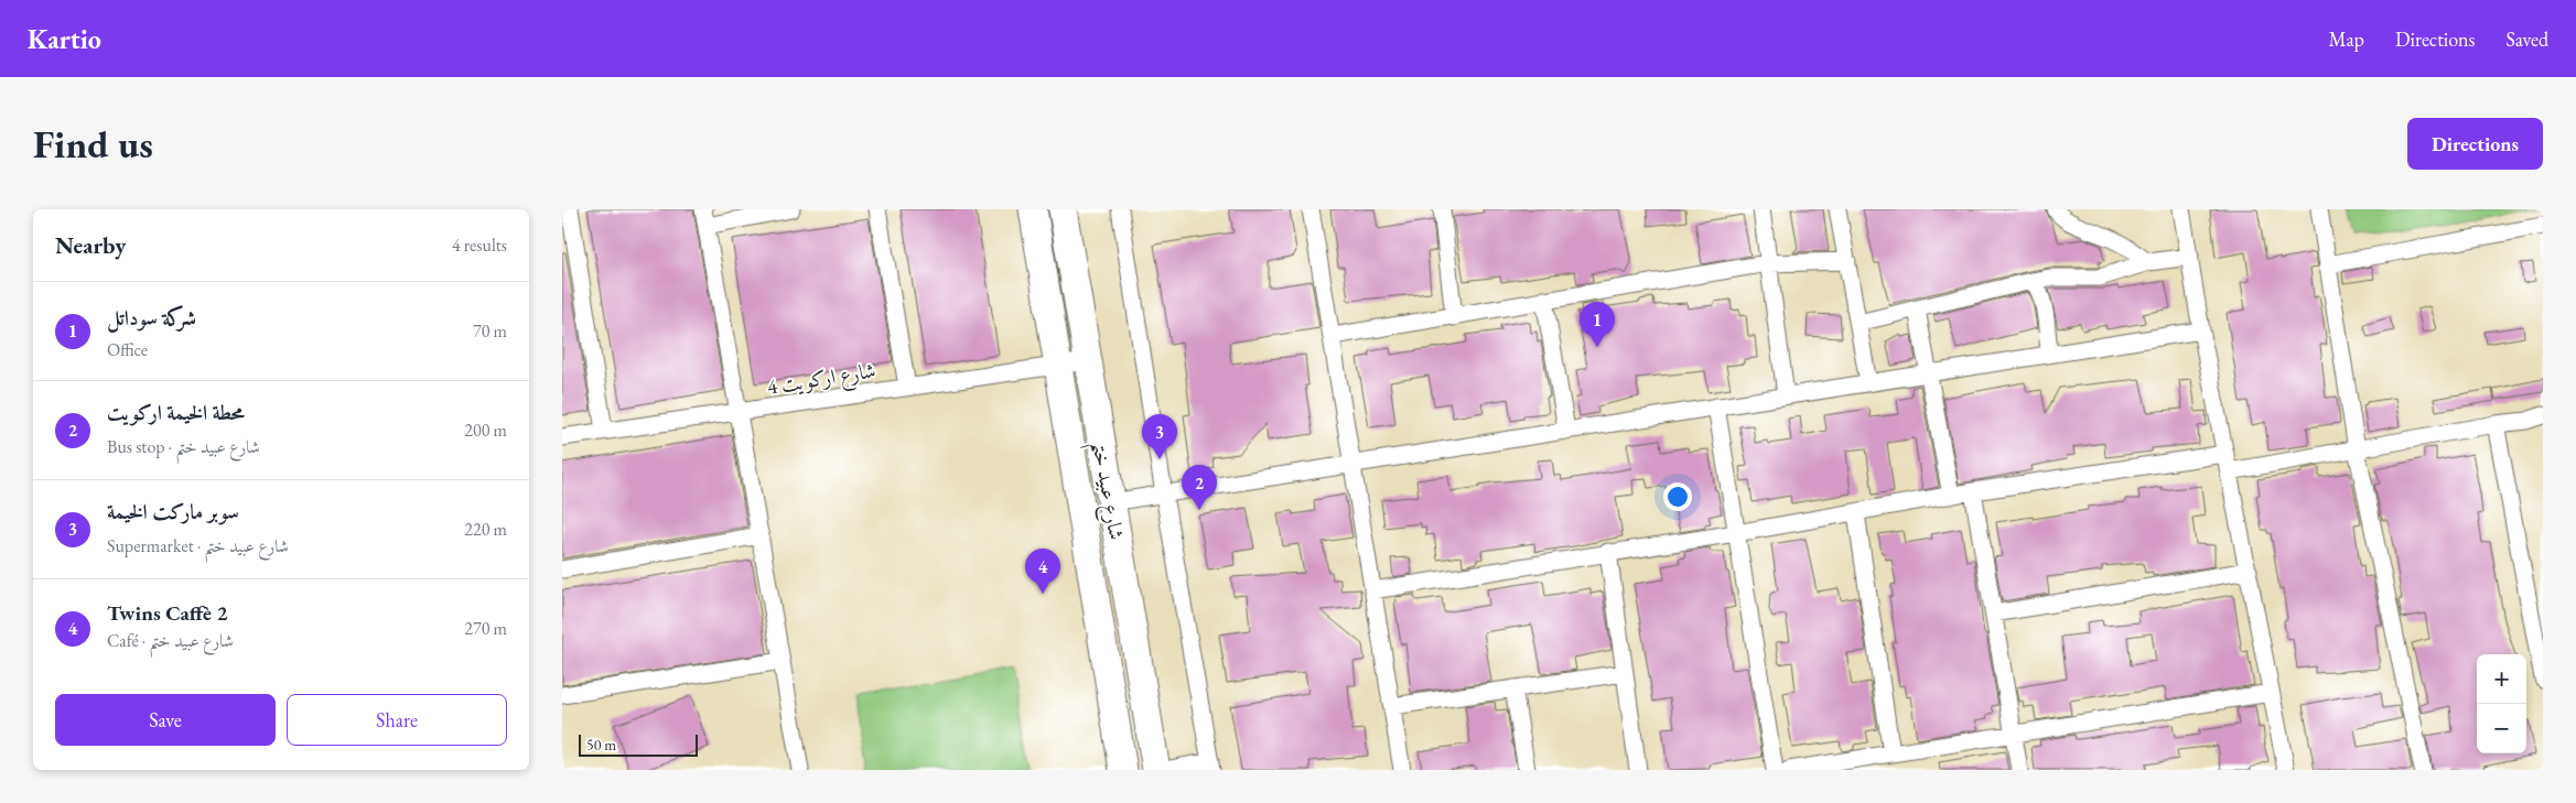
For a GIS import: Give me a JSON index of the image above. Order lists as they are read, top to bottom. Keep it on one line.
{"streets":{"main road":["شارع عبيد ختم"],"street":["شارع اركويت 4"]},"crossings":[["شارع اركويت 4","شارع عبيد ختم"]],"scale_bar":"50 m","page":{"header":"Kartio","nav":["Map","Directions","Saved"],"buttons":["Directions",["Save","Share"]],"title":"Find us","heading":["Nearby","4 results"],"list":[{"mark":"1","name":"شركة سوداتل","note":"Office","value":"70 m"},{"mark":"2","name":"محطة الخيمة اركويت","note":"Bus stop · شارع عبيد ختم","value":"200 m"},{"mark":"3","name":"سوبر ماركت الخيمة","note":"Supermarket · شارع عبيد ختم","value":"220 m"},{"mark":"4","name":"Twins Caffè 2","note":"Café · شارع عبيد ختم","value":"270 m"}],"pins":["1","3","2","4"],"map_buttons":["+","−"],"scale":"50 m"}}
